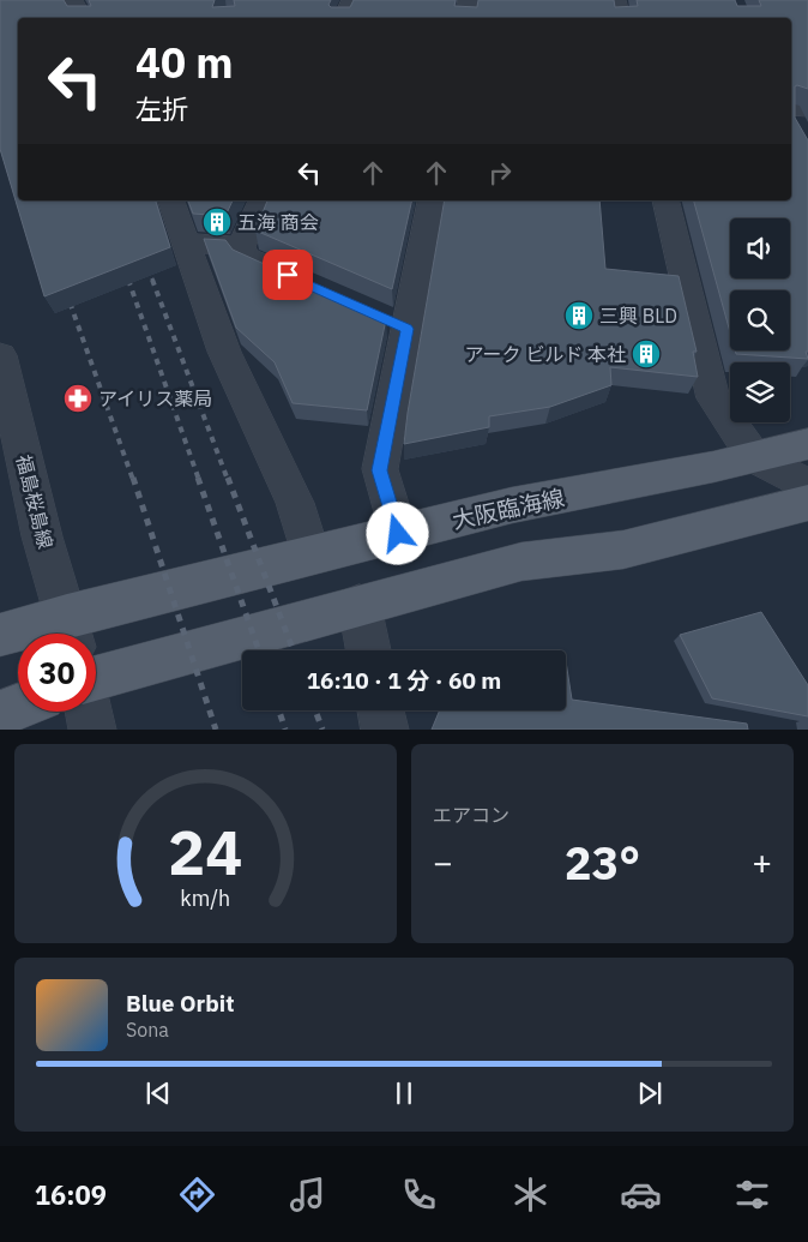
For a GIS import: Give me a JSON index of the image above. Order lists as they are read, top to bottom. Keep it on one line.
{"streets":{"main road":["大阪臨海線"],"street":["福島桜島線"]},"crossings":[["福島桜島線","大阪臨海線"]],"places":{"building":["五海 商会","三興 BLD","アーク ビルド 本社"],"pharmacy":["アイリス薬局"]},"page":{"turn":["40 m","左折"],"limit":"30","trip":"16:10 · 1 分 · 60 m","tile":"エアコン","heat":["−","23°","+"],"song":["Blue Orbit","Sona"],"tabs":"16:09","gauge":["24","km/h"]}}
